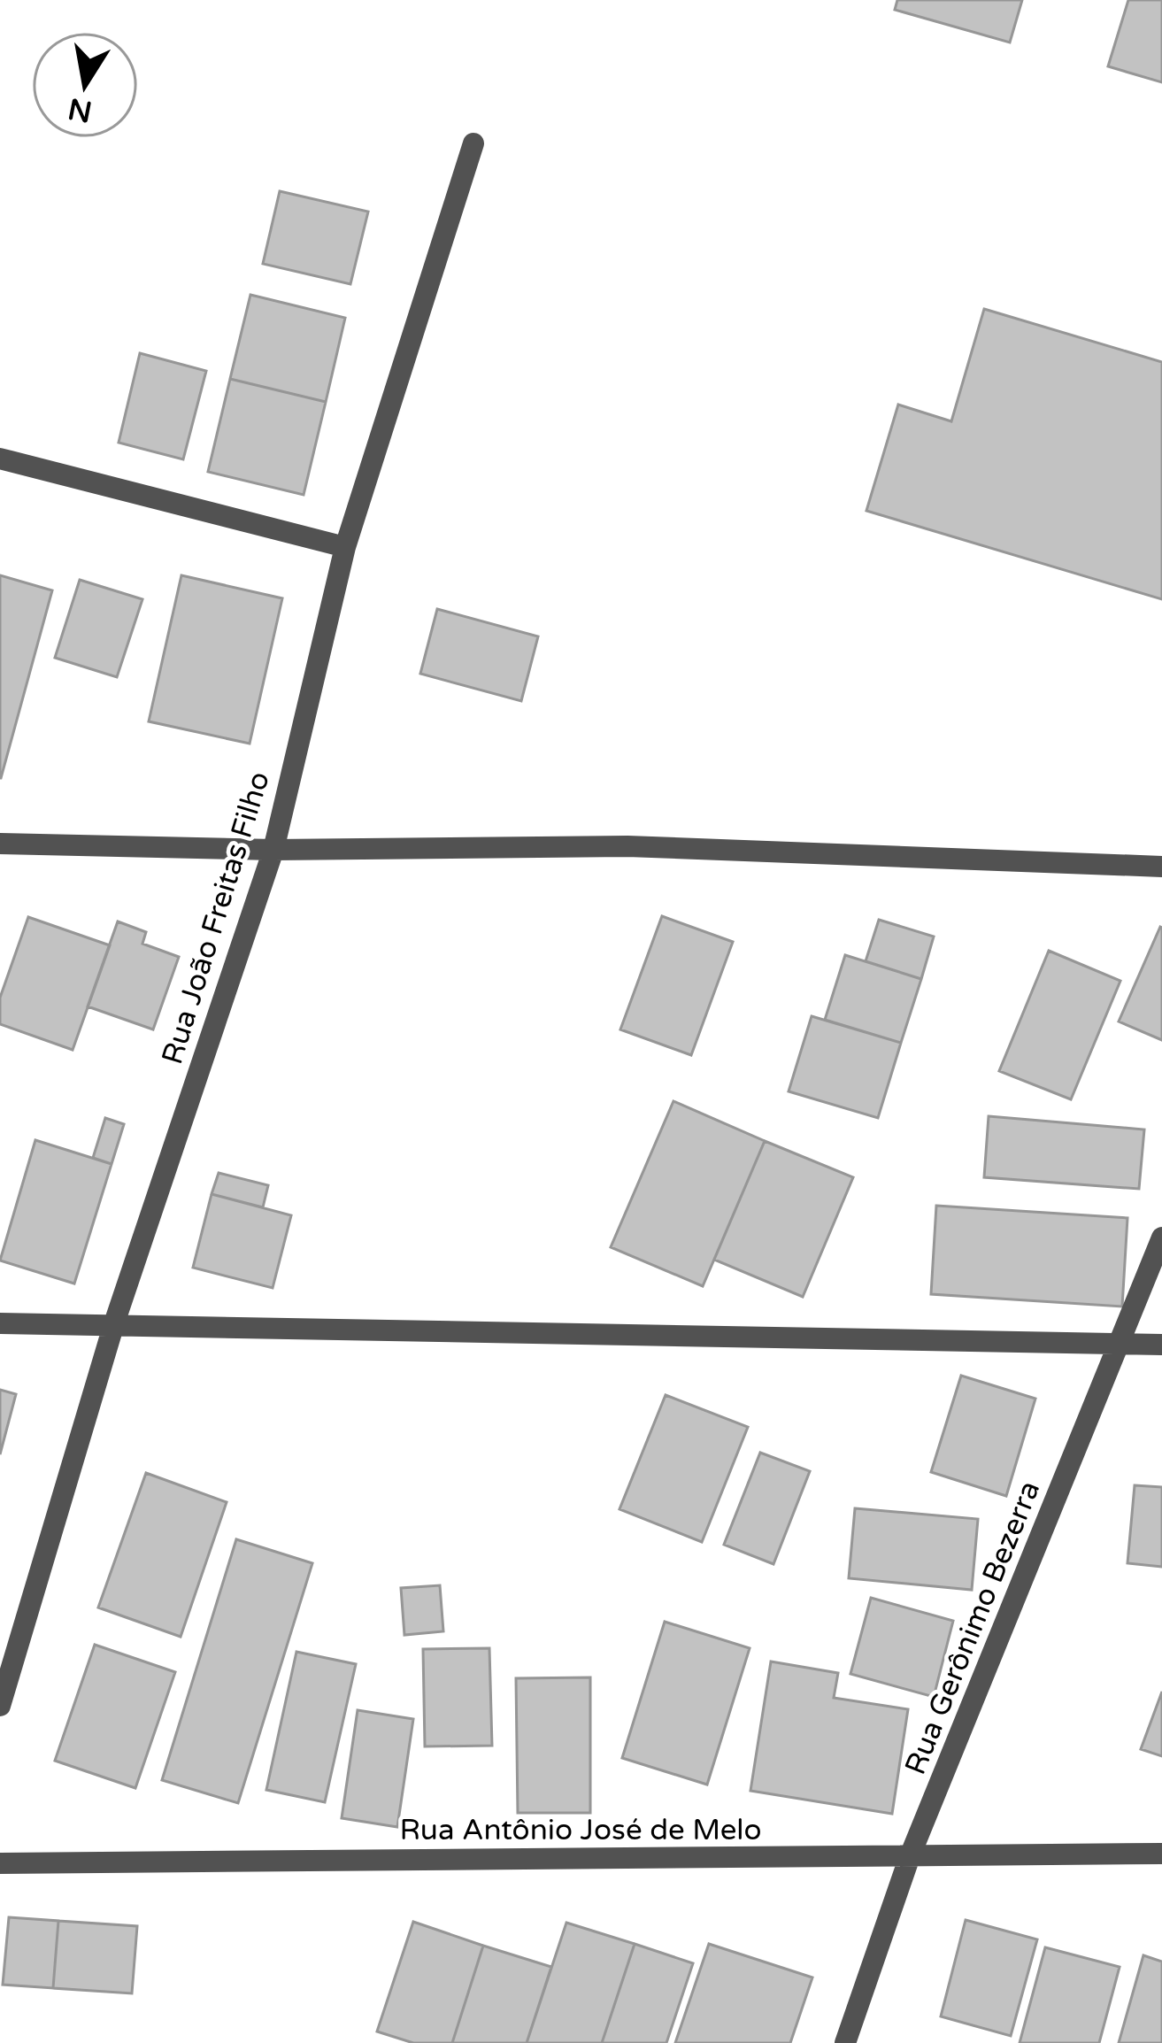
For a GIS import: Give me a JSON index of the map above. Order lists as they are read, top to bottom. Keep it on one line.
{"streets":{"street":["Rua João Freitas Filho","Rua Gerônimo Bezerra","Rua Antônio José de Melo"]},"crossings":[["Rua Gerônimo Bezerra","Rua Antônio José de Melo"]],"north":"bottom"}
